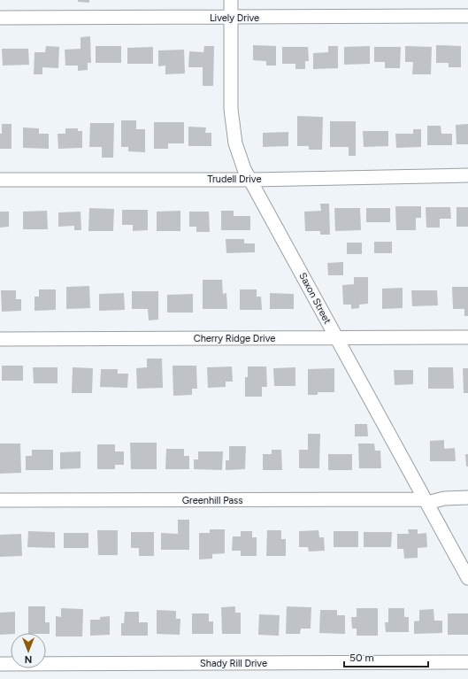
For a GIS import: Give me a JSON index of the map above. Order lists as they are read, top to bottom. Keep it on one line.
{"streets":{"street":["Lively Drive","Trudell Drive","Saxon Street","Cherry Ridge Drive","Greenhill Pass","Shady Rill Drive"]},"crossings":[["Lively Drive","Saxon Street"],["Trudell Drive","Saxon Street"],["Saxon Street","Cherry Ridge Drive"],["Saxon Street","Greenhill Pass"]],"scale_bar":"50 m","north":"bottom"}
